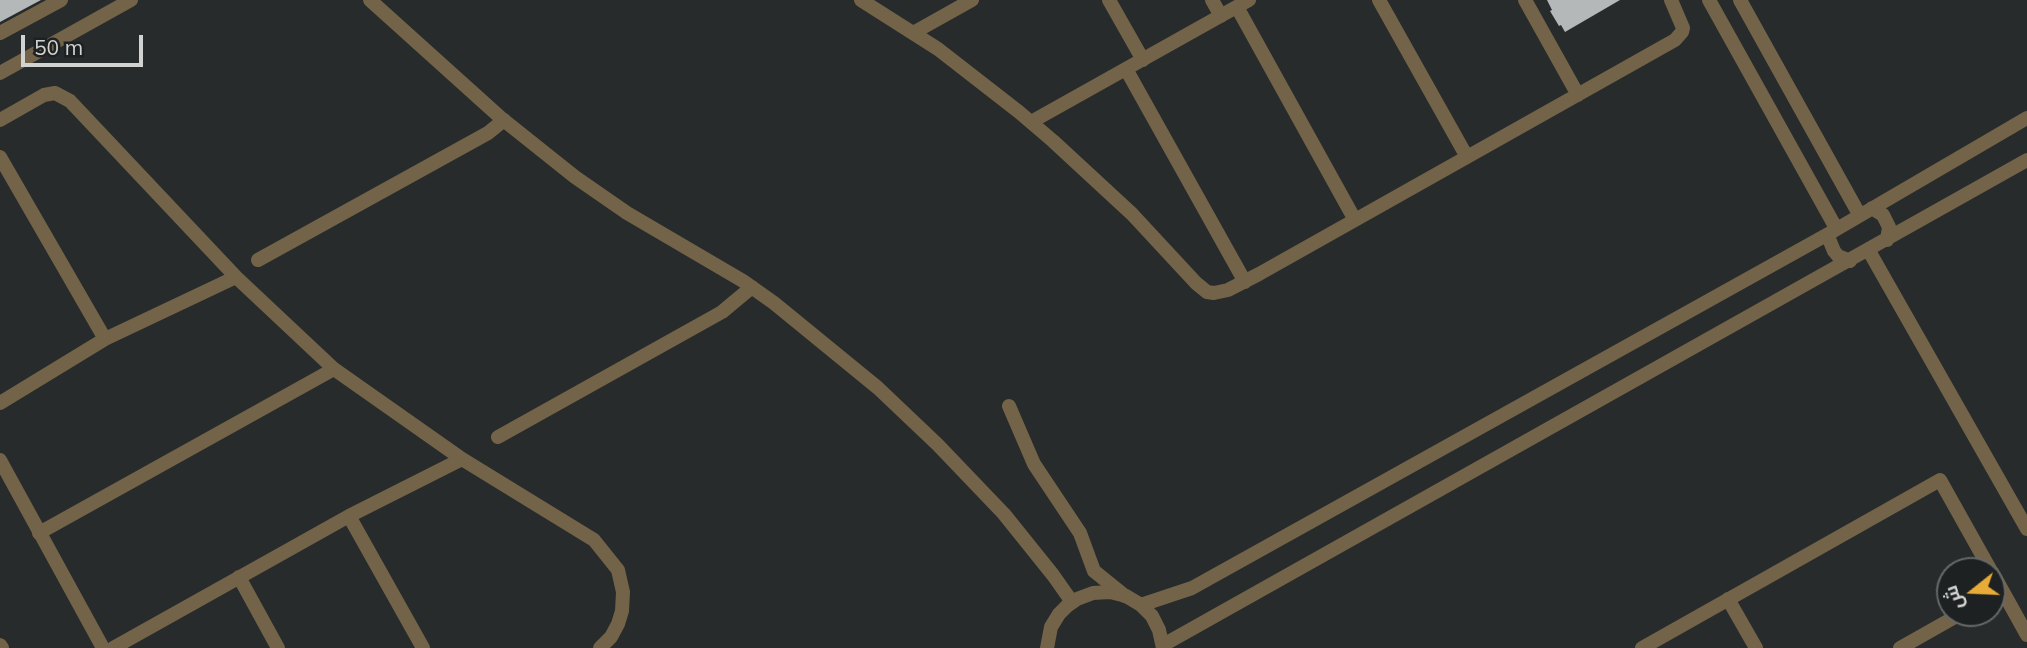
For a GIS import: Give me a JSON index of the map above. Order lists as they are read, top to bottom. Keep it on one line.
{"scale_bar":"50 m","north":"left"}
